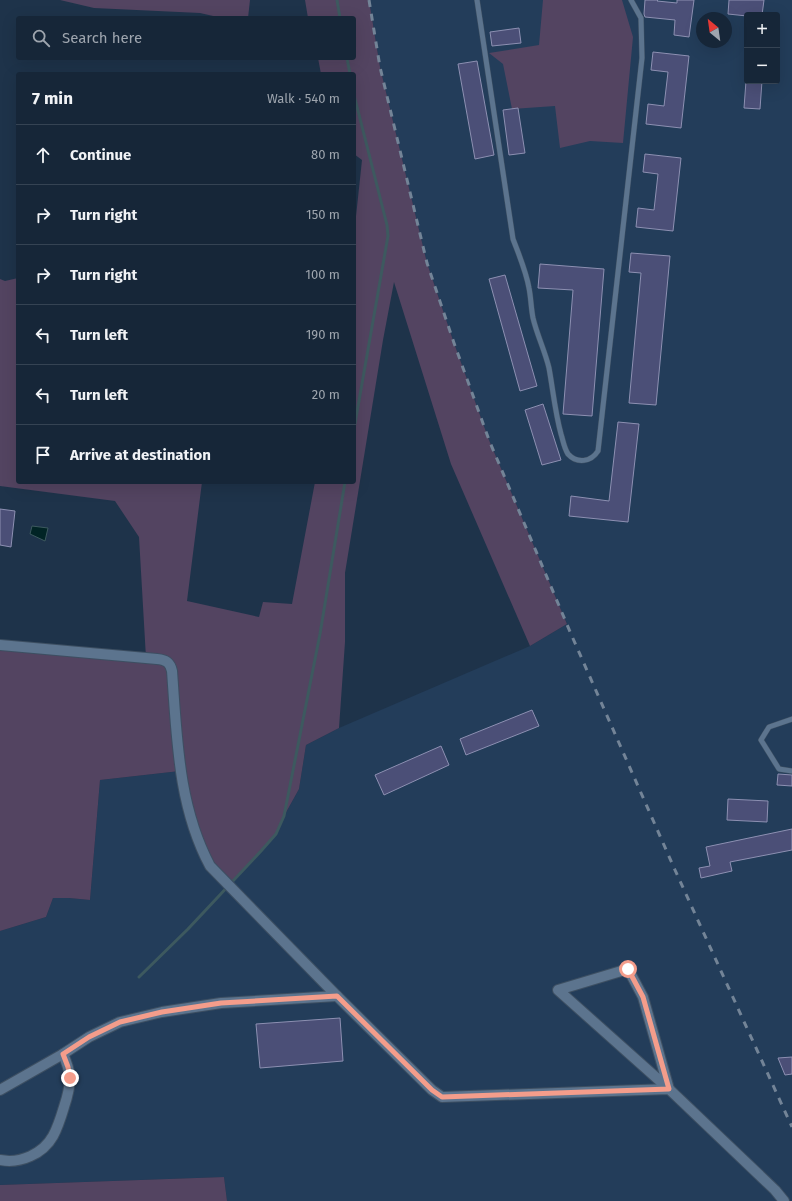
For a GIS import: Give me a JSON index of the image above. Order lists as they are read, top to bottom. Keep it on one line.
{"north":"top left","page":{"map_buttons":["+","−"],"search":"Search here","heading":["7 min","Walk · 540 m"],"list":[["Continue","80 m"],["Turn right","150 m"],["Turn right","100 m"],["Turn left","190 m"],["Turn left","20 m"],"Arrive at destination"]}}
